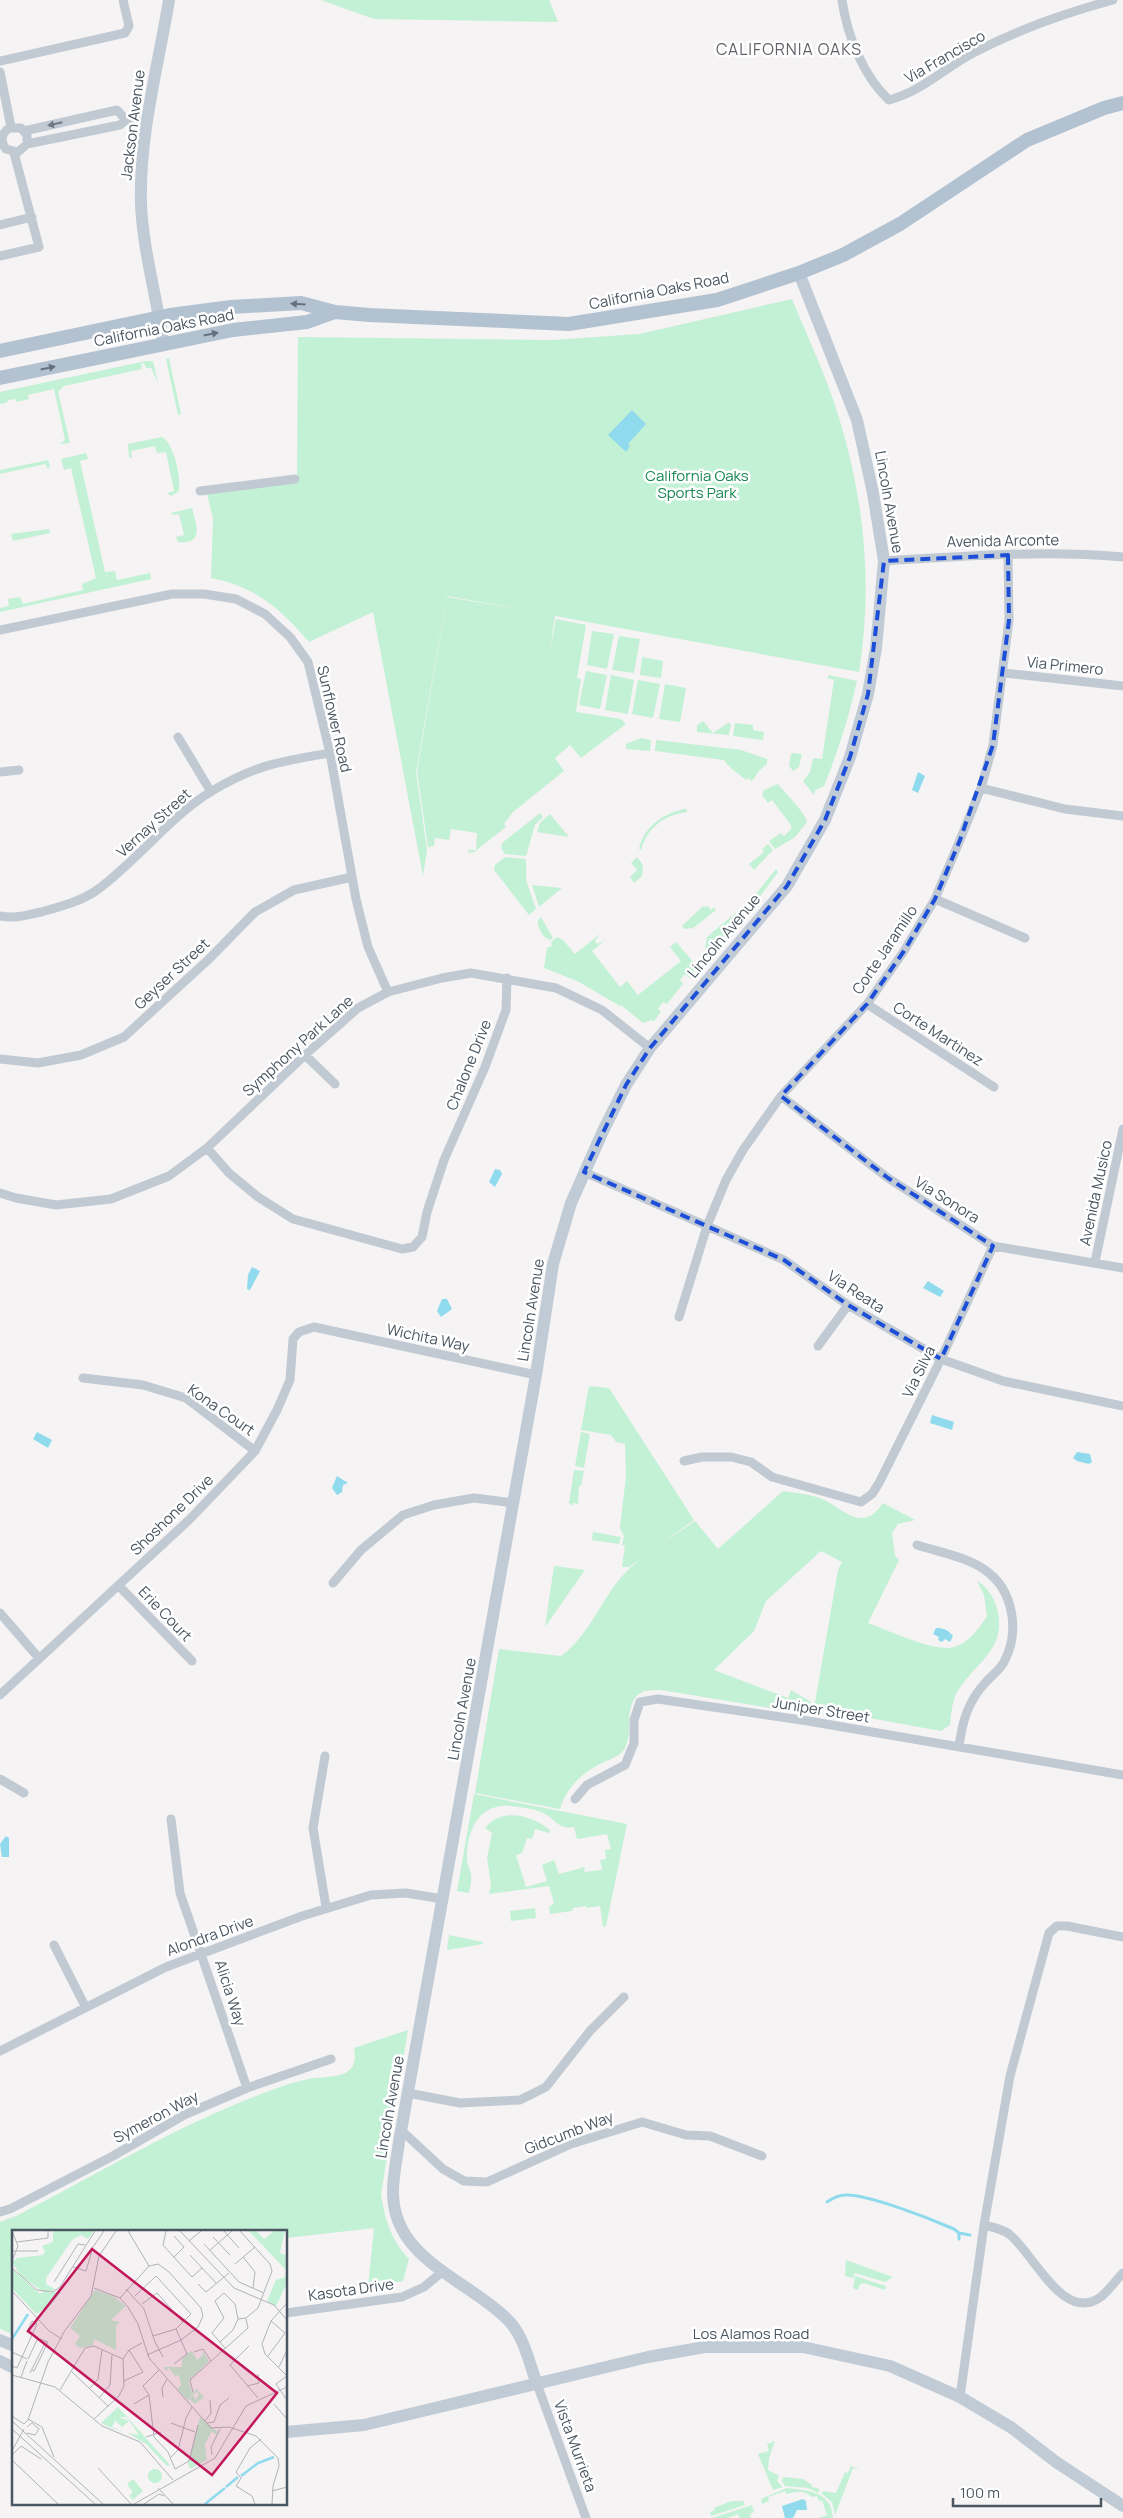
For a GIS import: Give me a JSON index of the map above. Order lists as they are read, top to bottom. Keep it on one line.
{"streets":{"main road":["California Oaks Road"],"street":["Via Francisco","Jackson Avenue","Lincoln Avenue","Avenida Arconte","Via Primero","Sunflower Road","Vernay Street","Corte Jaramillo","Geyser Street","Corte Martinez","Symphony Park Lane","Chalone Drive","Avenida Musico","Via Sonora","Via Reata","Wichita Way","Via Silva","Kona Court","Shoshone Drive","Erie Court","Juniper Street","Alondra Drive","Alicia Way","Symeron Way","Gidcumb Way","Kasota Drive","Los Alamos Road","Vista Murrieta"]},"crossings":[["Jackson Avenue","California Oaks Road"],["California Oaks Road","Lincoln Avenue"],["Lincoln Avenue","Avenida Arconte"],["Lincoln Avenue","Symphony Park Lane"],["Lincoln Avenue","Via Reata"],["Lincoln Avenue","Wichita Way"],["Lincoln Avenue","Alondra Drive"],["Lincoln Avenue","Gidcumb Way"],["Lincoln Avenue","Kasota Drive"],["Lincoln Avenue","Los Alamos Road"],["Lincoln Avenue","Vista Murrieta"],["Avenida Arconte","Corte Jaramillo"],["Via Primero","Corte Jaramillo"],["Sunflower Road","Vernay Street"],["Sunflower Road","Geyser Street"],["Sunflower Road","Symphony Park Lane"],["Corte Jaramillo","Corte Martinez"],["Corte Jaramillo","Via Sonora"],["Corte Jaramillo","Via Reata"],["Symphony Park Lane","Chalone Drive"],["Avenida Musico","Via Sonora"],["Via Sonora","Via Silva"],["Via Reata","Via Silva"],["Wichita Way","Shoshone Drive"],["Kona Court","Shoshone Drive"],["Shoshone Drive","Erie Court"],["Alondra Drive","Alicia Way"],["Alicia Way","Symeron Way"],["Los Alamos Road","Vista Murrieta"]],"districts":["CALIFORNIA OAKS"],"parks":["California Oaks Sports Park"],"scale_bar":"100 m"}
